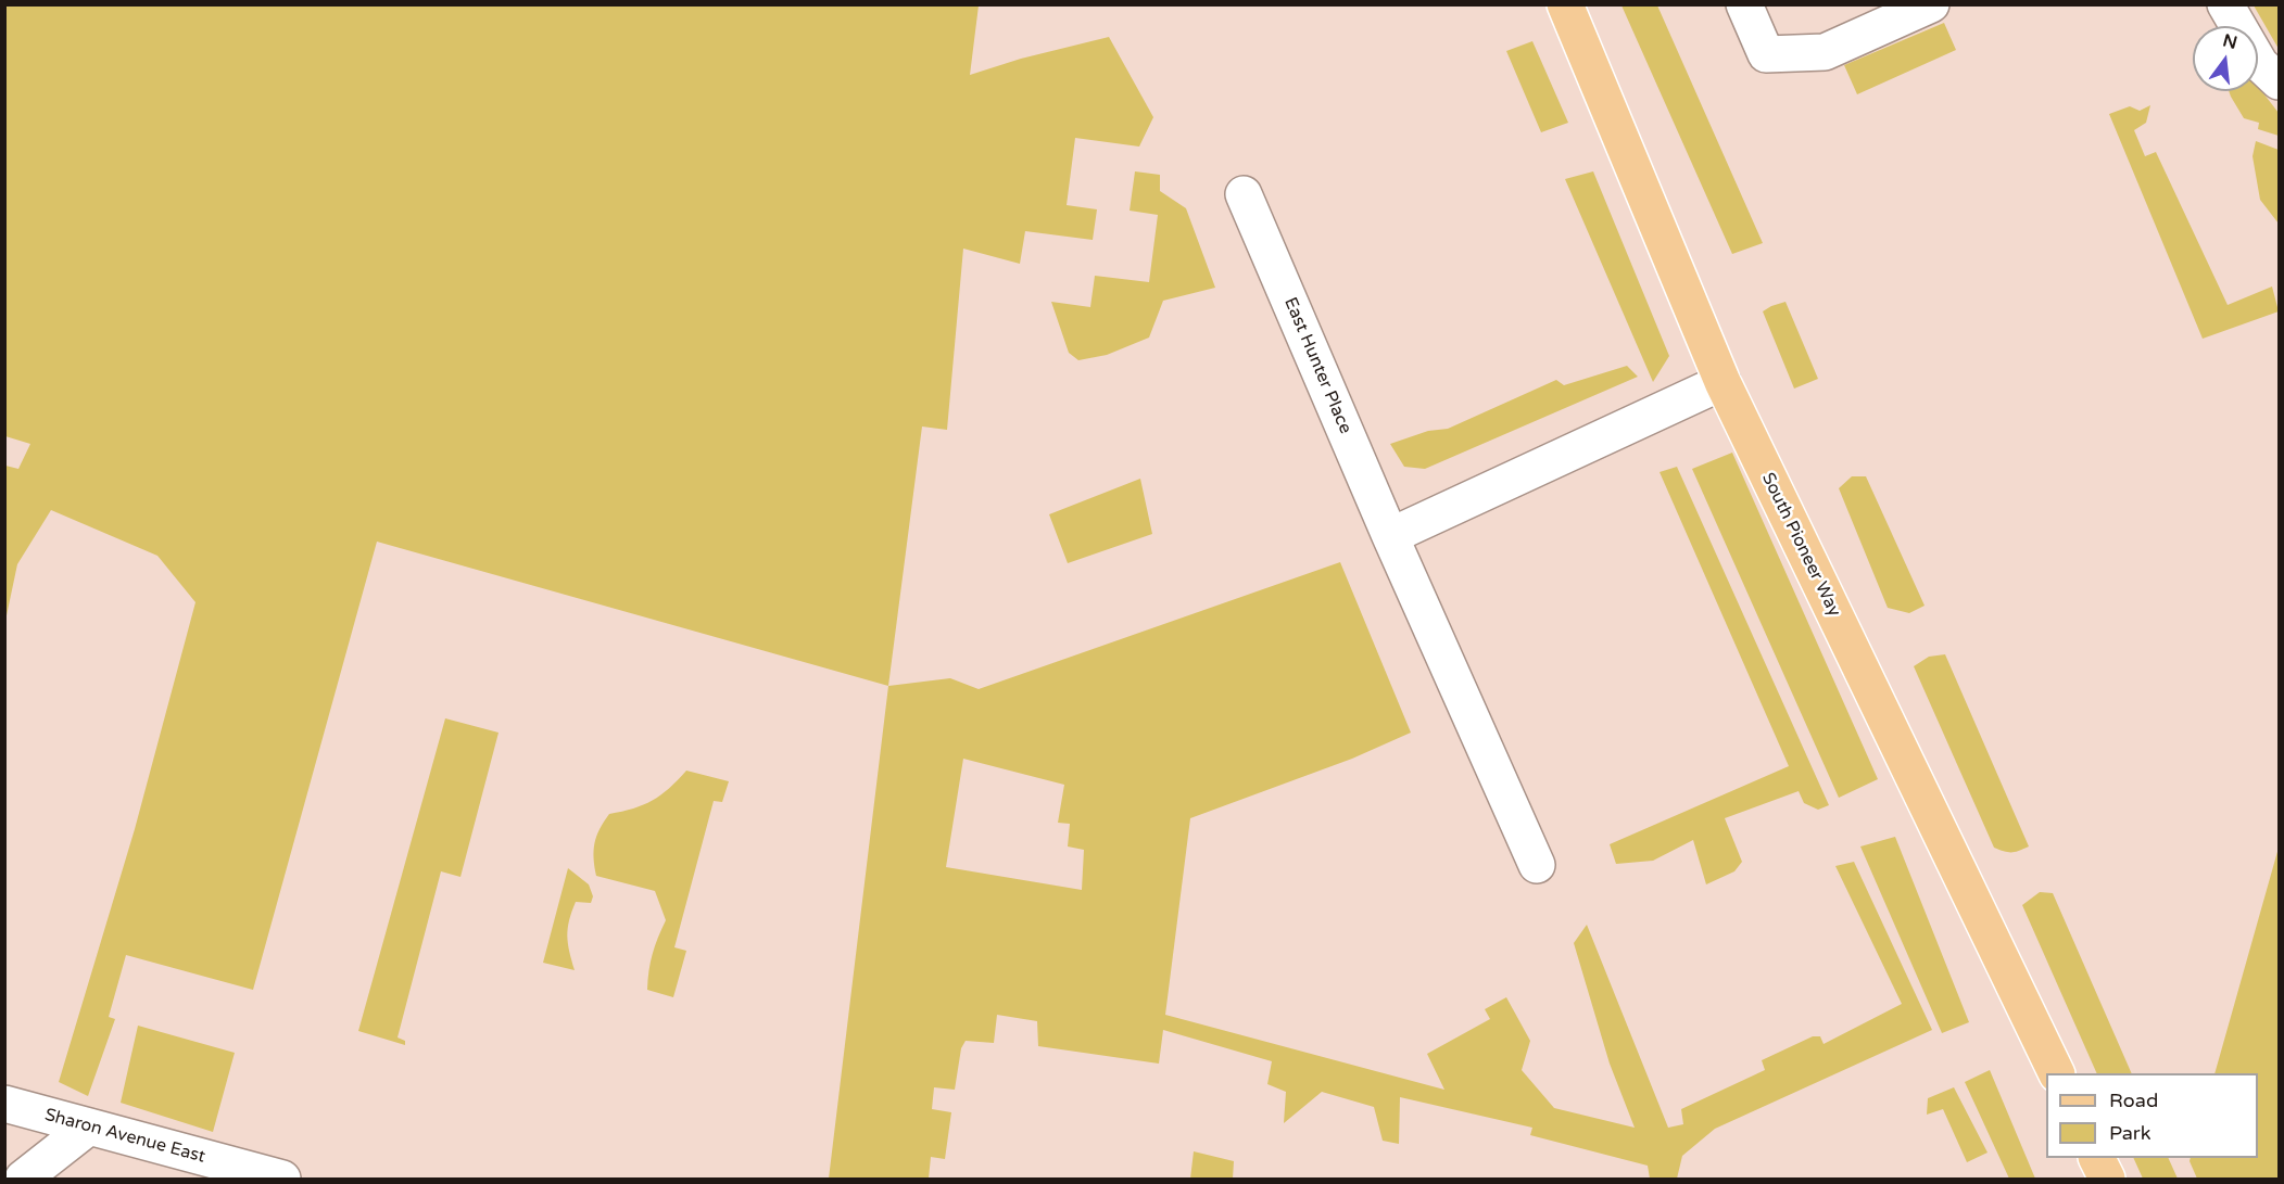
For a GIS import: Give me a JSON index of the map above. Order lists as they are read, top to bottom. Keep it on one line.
{"streets":{"main road":["South Pioneer Way"],"street":["East Hunter Place","Sharon Avenue East"]},"legend":["Road","Park"],"north":"top"}
